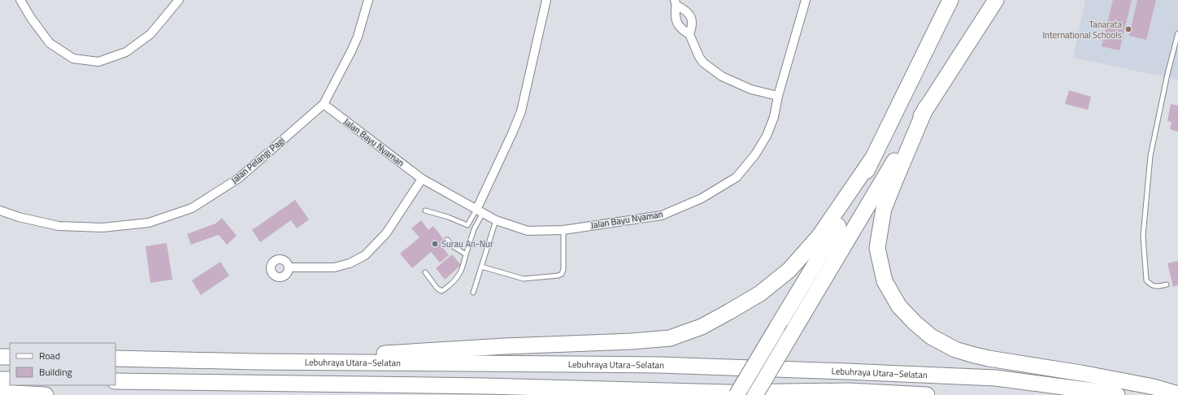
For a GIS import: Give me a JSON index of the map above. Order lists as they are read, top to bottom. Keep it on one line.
{"streets":{"highway":["Lebuhraya Utara–Selatan"],"street":["Jalan Bayu Nyaman","Jalan Pelangi Pagi"]},"crossings":[["Jalan Bayu Nyaman","Jalan Pelangi Pagi"]],"places":["Tanarata International Schools","Surau An-Nur"],"legend":["Road","Building"]}
